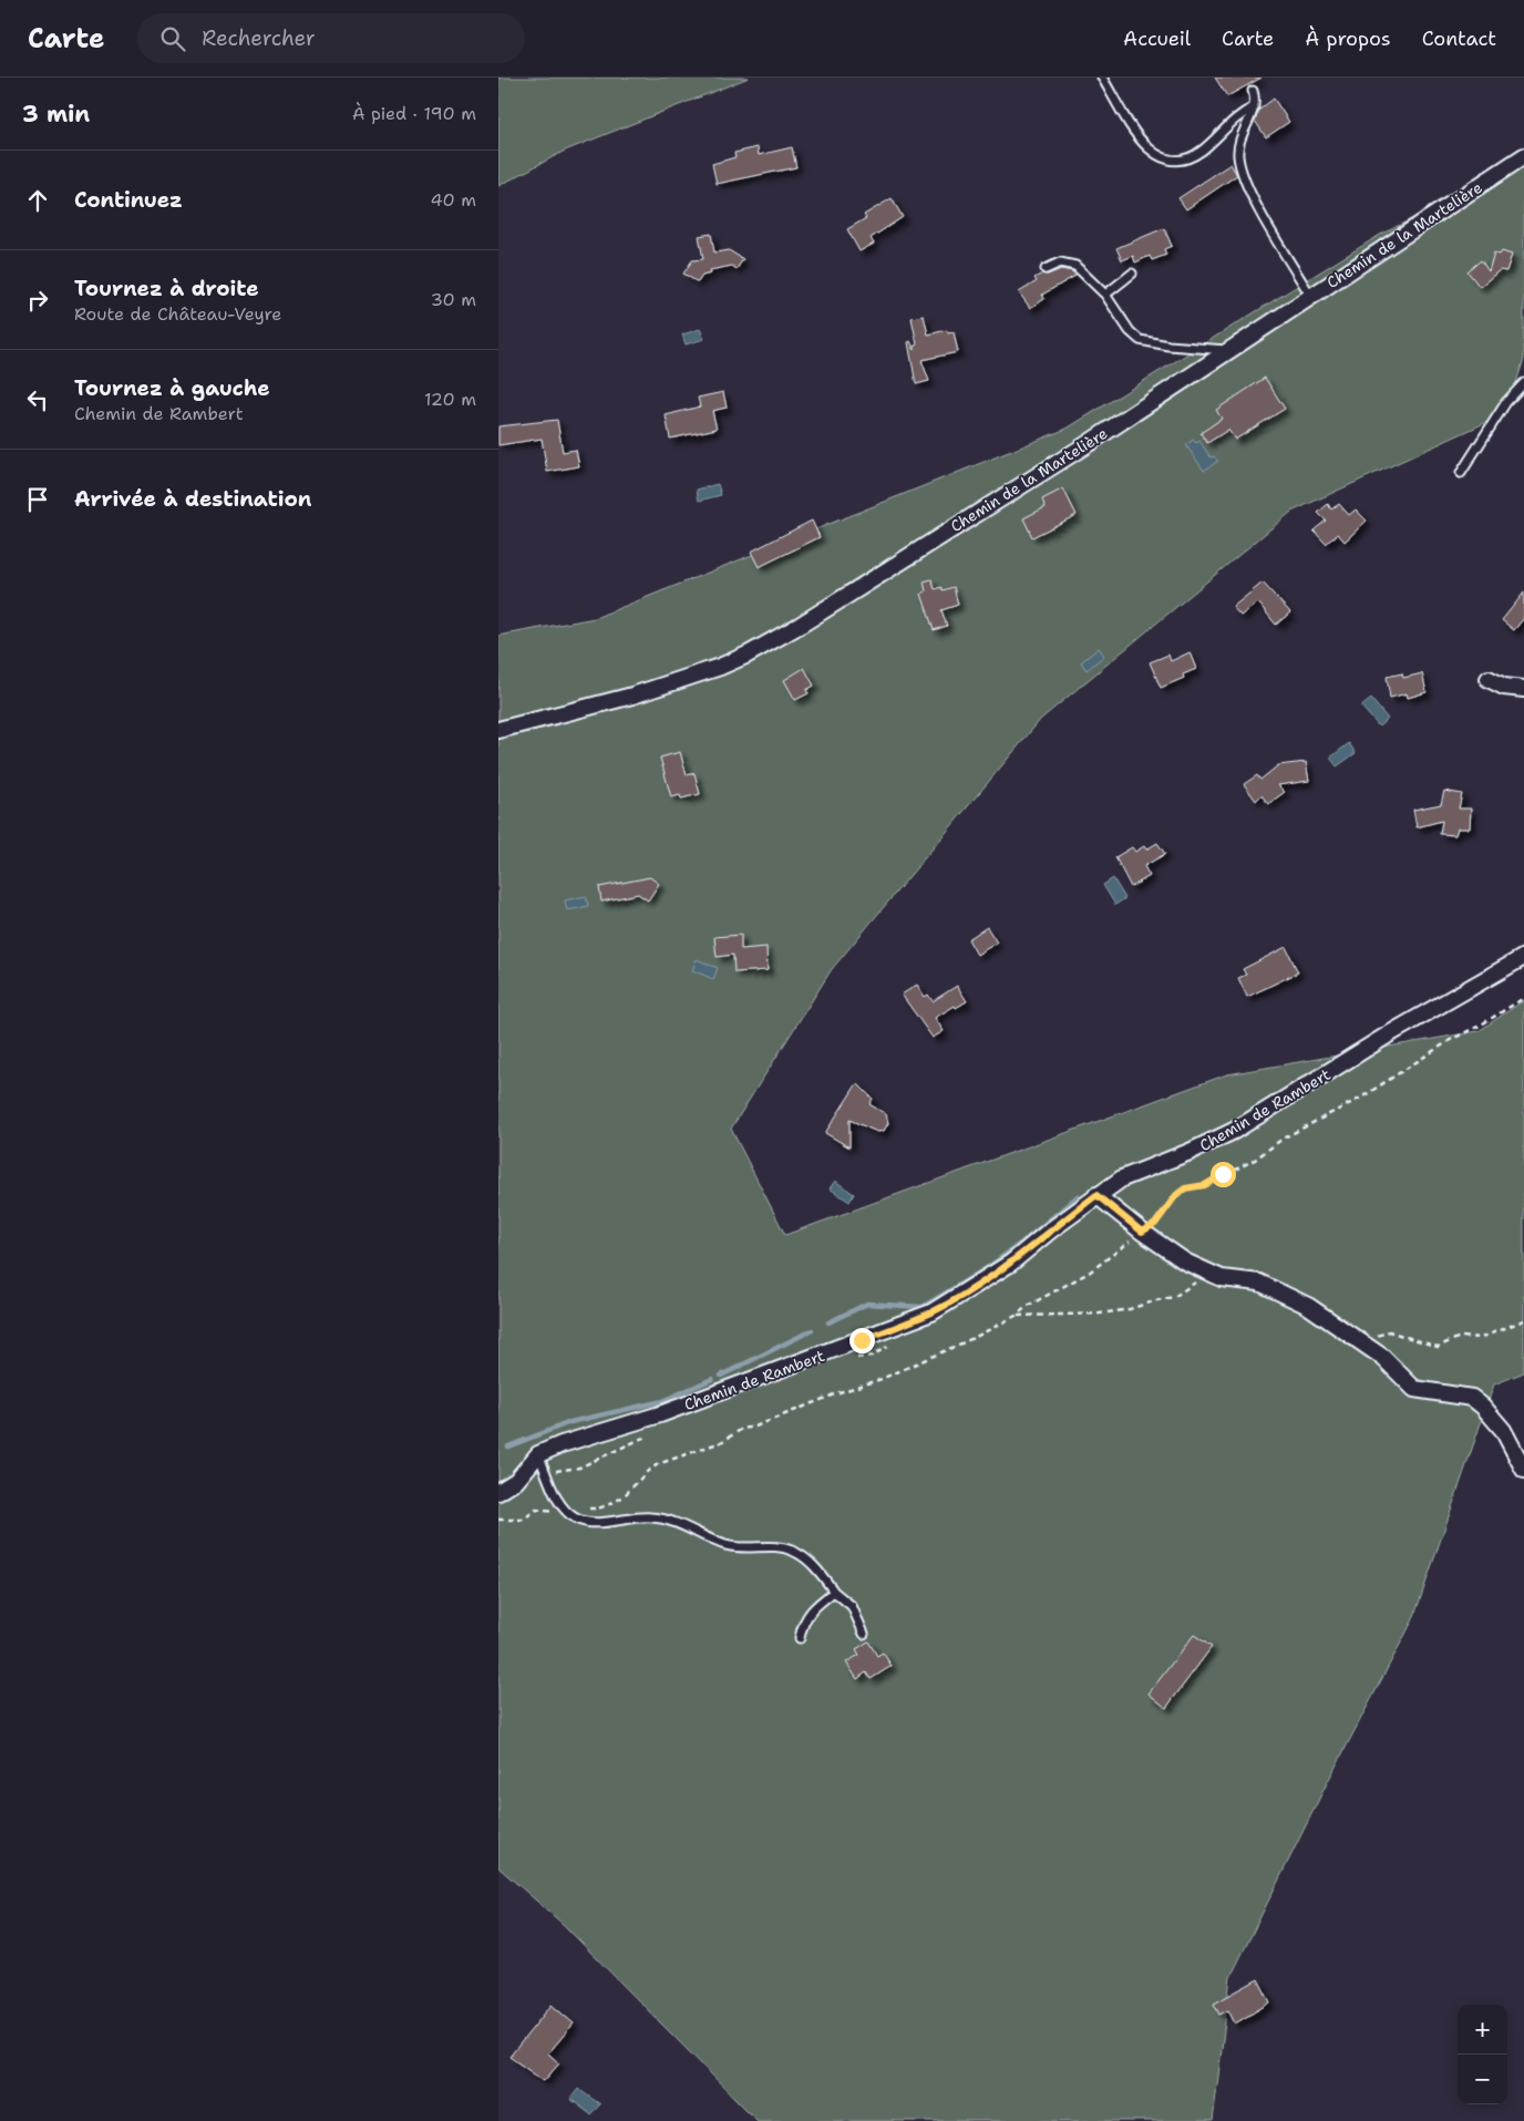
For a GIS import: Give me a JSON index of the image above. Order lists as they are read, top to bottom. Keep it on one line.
{"streets":{"street":["Chemin de la Martelière","Chemin de Rambert"]},"page":{"header":"Carte","search":"Rechercher","nav":["Accueil","Carte","À propos","Contact"],"heading":["3 min","À pied · 190 m"],"list":[["Continuez","40 m"],["Tournez à droite","Route de Château-Veyre","30 m"],["Tournez à gauche","Chemin de Rambert","120 m"],"Arrivée à destination"],"map_buttons":["+","−"]}}
